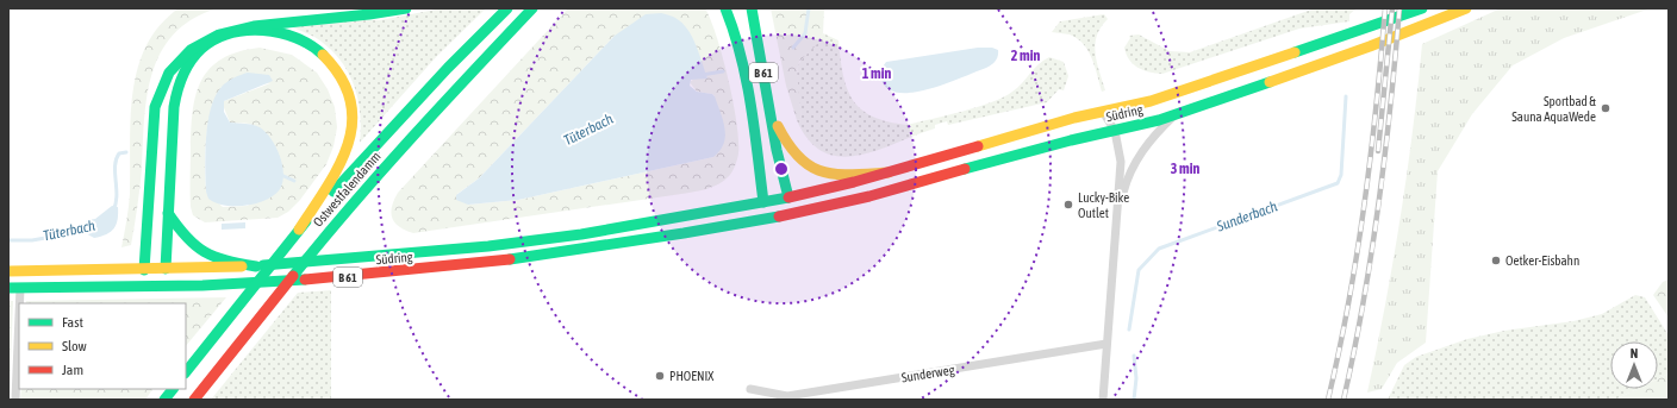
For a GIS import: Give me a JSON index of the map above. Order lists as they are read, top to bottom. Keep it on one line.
{"streets":{"main road":["B 61","Südring","Ostwestfalendamm"],"street":["Sunderweg"]},"crossings":[["B 61","Südring"]],"water":["Tüterbach","Sunderbach"],"places":["Sportbad & Sauna AquaWede","Lucky-Bike Outlet","Oetker-Eisbahn","PHOENIX"],"legend":["Fast","Slow","Jam"],"north":"top","rings":["2 min","1 min","3 min"]}
